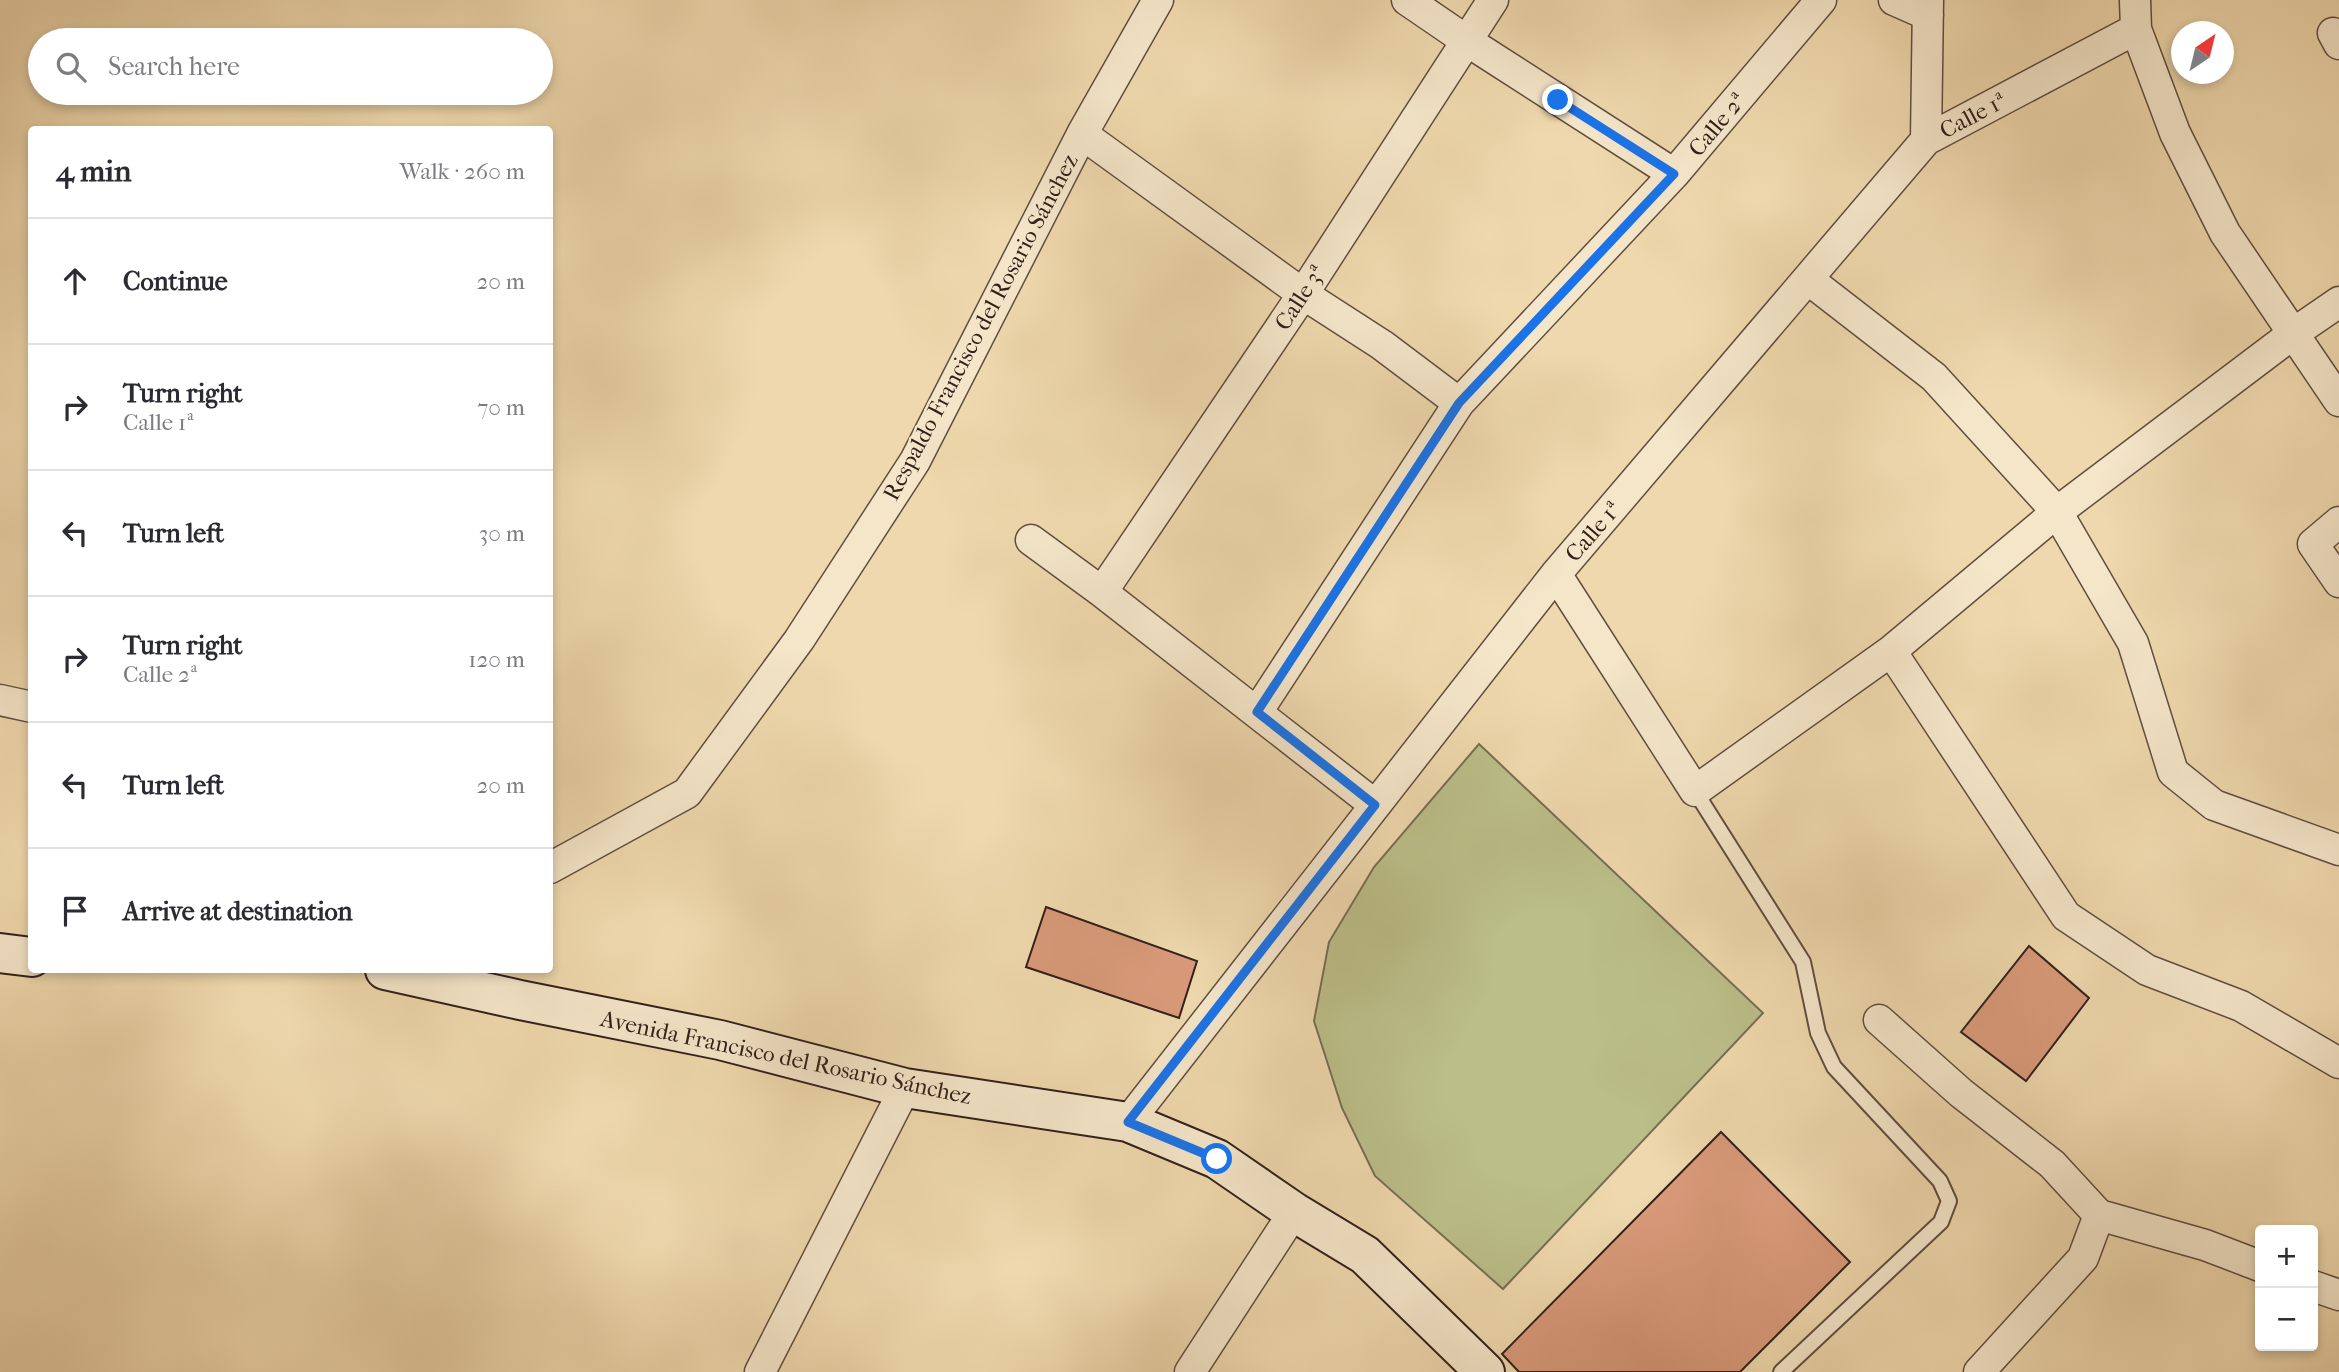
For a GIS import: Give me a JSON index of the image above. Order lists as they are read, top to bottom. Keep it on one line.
{"streets":{"main road":["Avenida Francisco del Rosario Sánchez"],"street":["Calle 1ª","Calle 2ª","Calle 3ª","Respaldo Francisco del Rosario Sánchez"]},"crossings":[["Calle 1ª","Avenida Francisco del Rosario Sánchez"]],"north":"top right","page":{"search":"Search here","heading":["4 min","Walk · 260 m"],"list":[["Continue","20 m"],["Turn right","Calle 1ª","70 m"],["Turn left","30 m"],["Turn right","Calle 2ª","120 m"],["Turn left","20 m"],"Arrive at destination"],"map_buttons":["+","−"]}}
